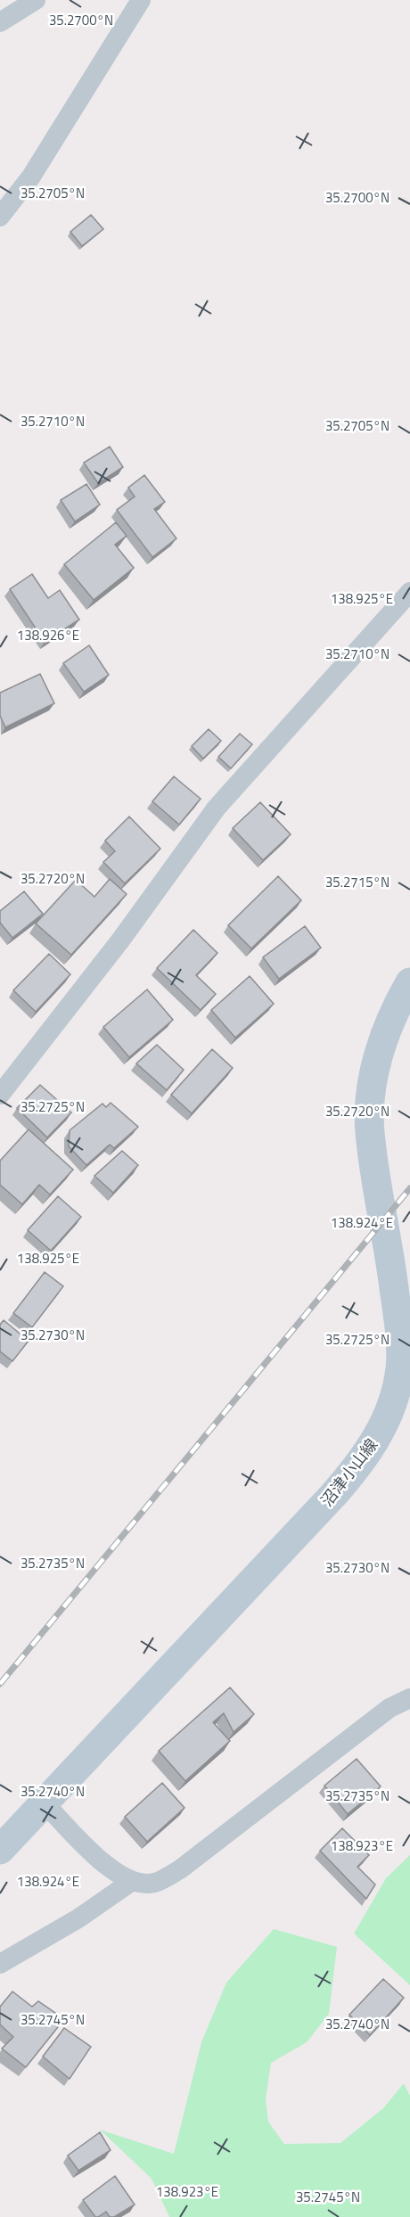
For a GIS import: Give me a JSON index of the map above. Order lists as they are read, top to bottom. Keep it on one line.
{"streets":{"main road":["沼津小山線"]},"coordinates":["35.2700°N","35.2705°N","35.2710°N","138.925°E","138.926°E","35.2720°N","35.2715°N","35.2725°N","138.924°E","35.2730°N","35.2735°N","35.2740°N","138.923°E","35.2745°N"]}
